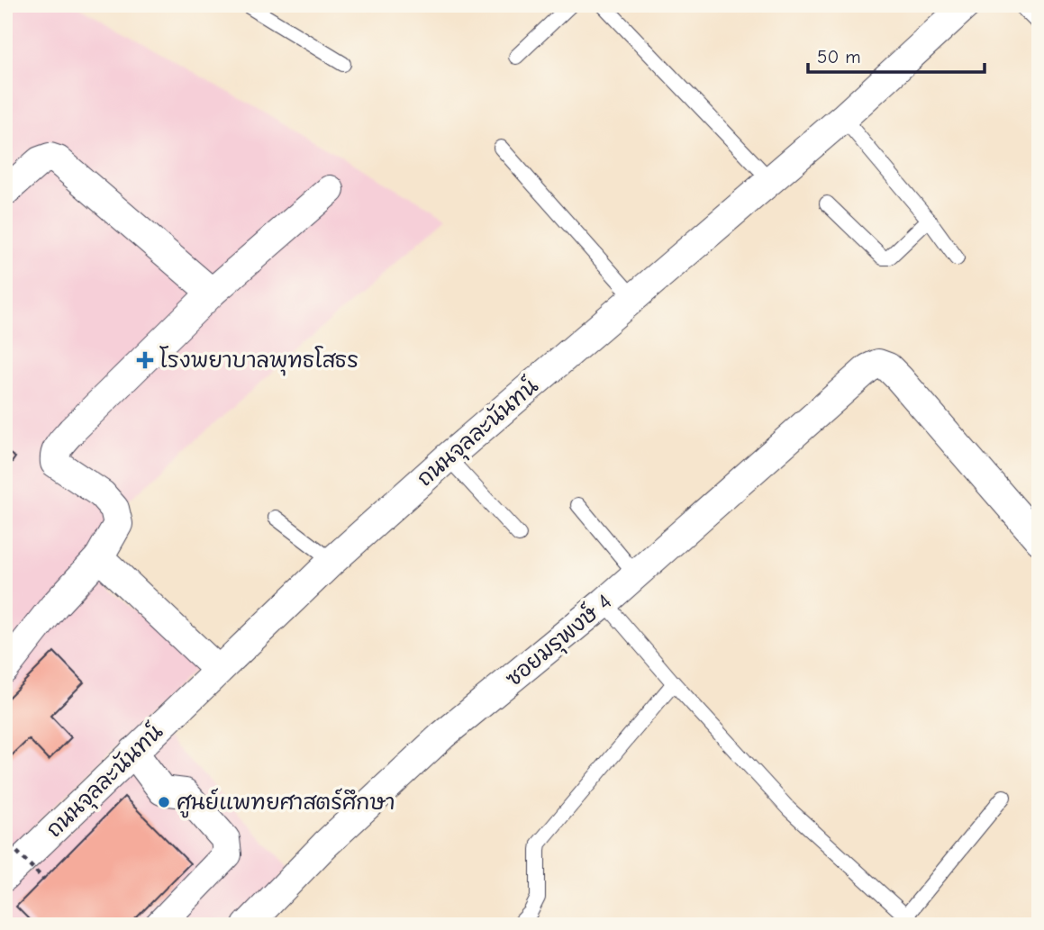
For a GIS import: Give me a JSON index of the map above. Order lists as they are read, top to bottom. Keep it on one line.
{"streets":{"street":["ถนนจุลละนันทน์","ซอยมรุพงษ์ 4"]},"places":{"health":["โรงพยาบาลพุทธโสธร"],"other":["ศูนย์แพทยศาสตร์ศึกษา"]},"scale_bar":"50 m"}
